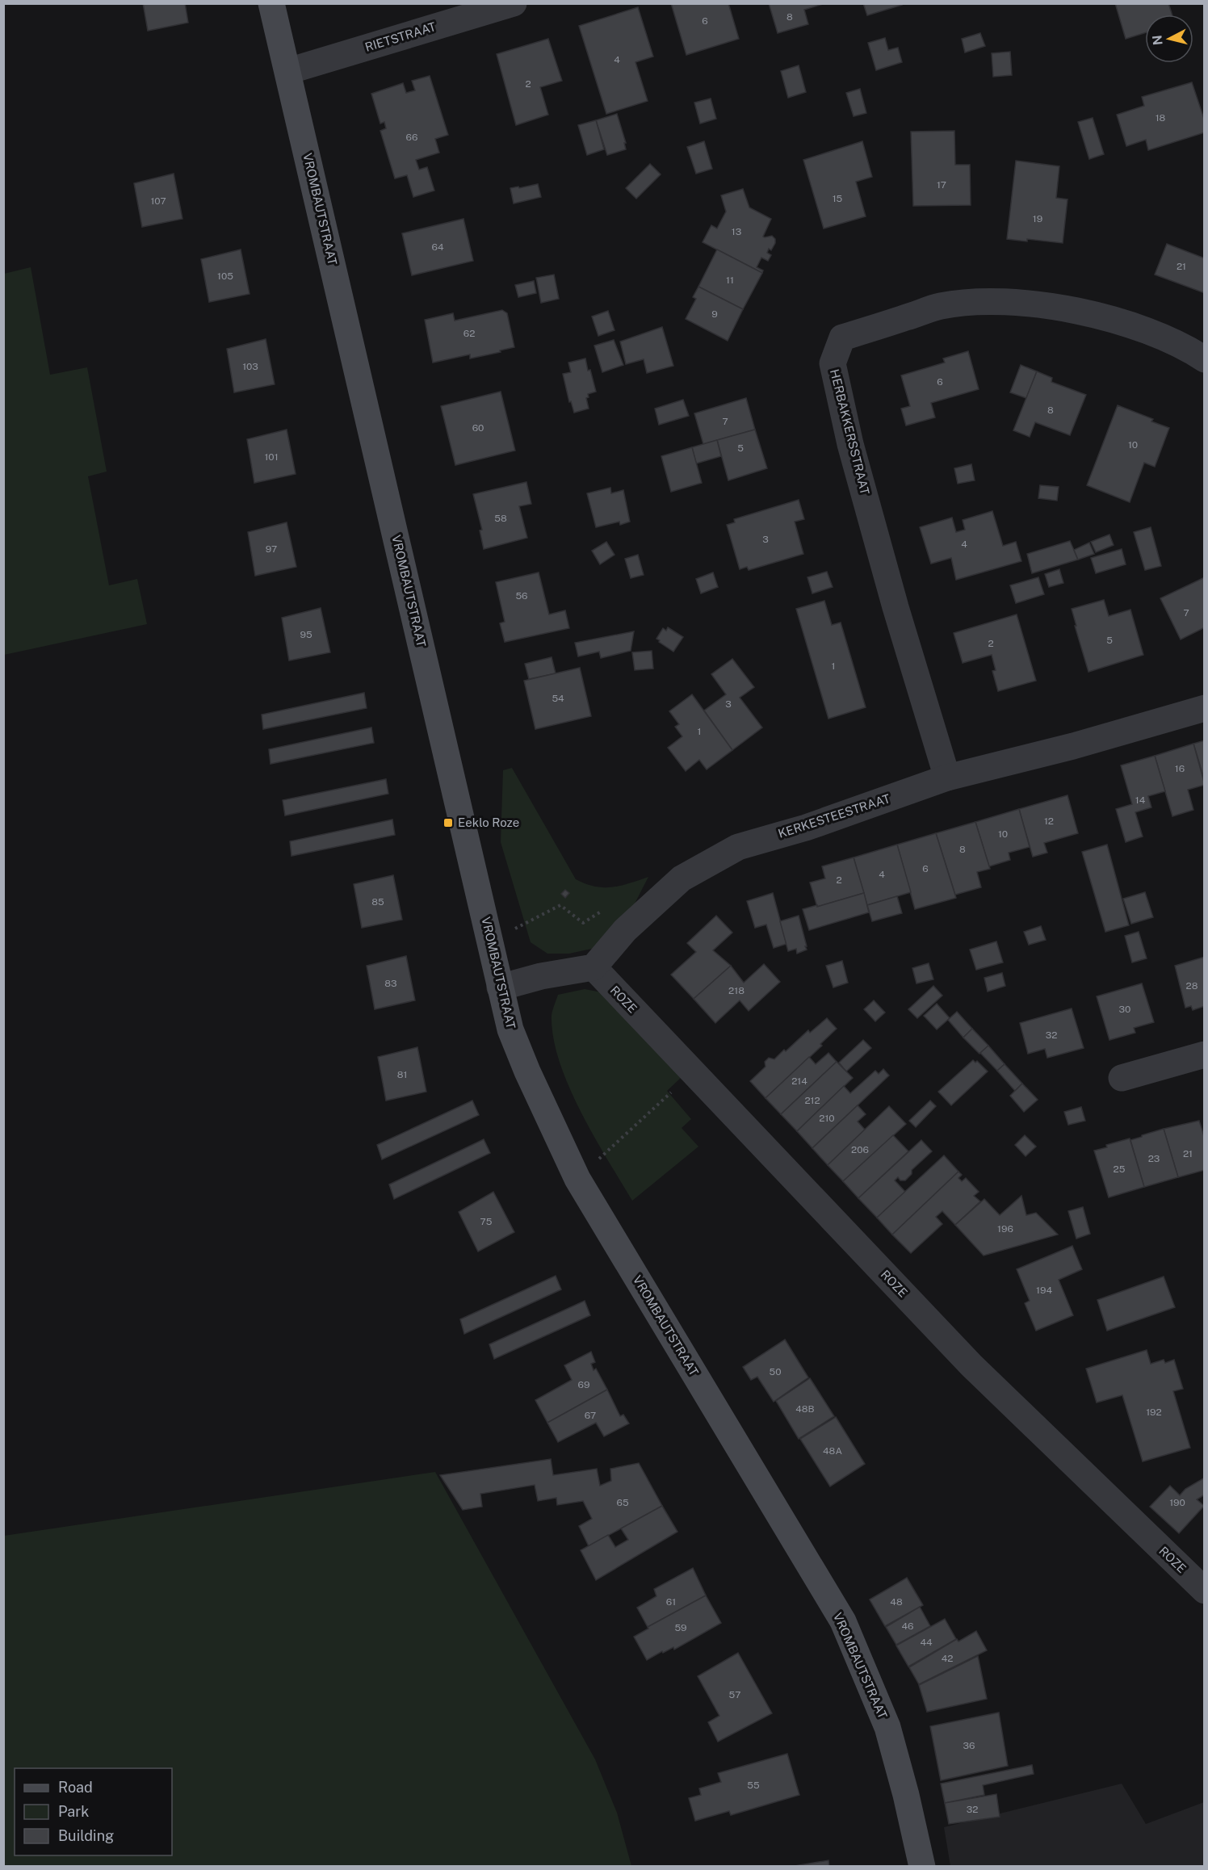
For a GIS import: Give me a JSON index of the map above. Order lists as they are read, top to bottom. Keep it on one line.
{"streets":{"street":["RIETSTRAAT","VROMBAUTSTRAAT","HERBAKKERSSTRAAT","KERKESTEESTRAAT","ROZE"]},"crossings":[["RIETSTRAAT","VROMBAUTSTRAAT"],["HERBAKKERSSTRAAT","KERKESTEESTRAAT"],["KERKESTEESTRAAT","ROZE"]],"places":{"transit":["Eeklo Roze"]},"house_numbers":["8","6","4","2","18","66","17","15","107","19","13","64","21","105","11","9","62","103","6","8","7","60","10","5","101","58","3","4","97","56","7","95","5","2","1","54","3","1","16","14","12","10","8","6","4","2","85","83","28","218","30","32","81","214","212","210","206","21","23","25","75","196","194","50","69","48B","192","67","48A","65","190","61","48","46","59","44","42","57","36","55","32"],"legend":["Road","Park","Building"],"north":"left"}
